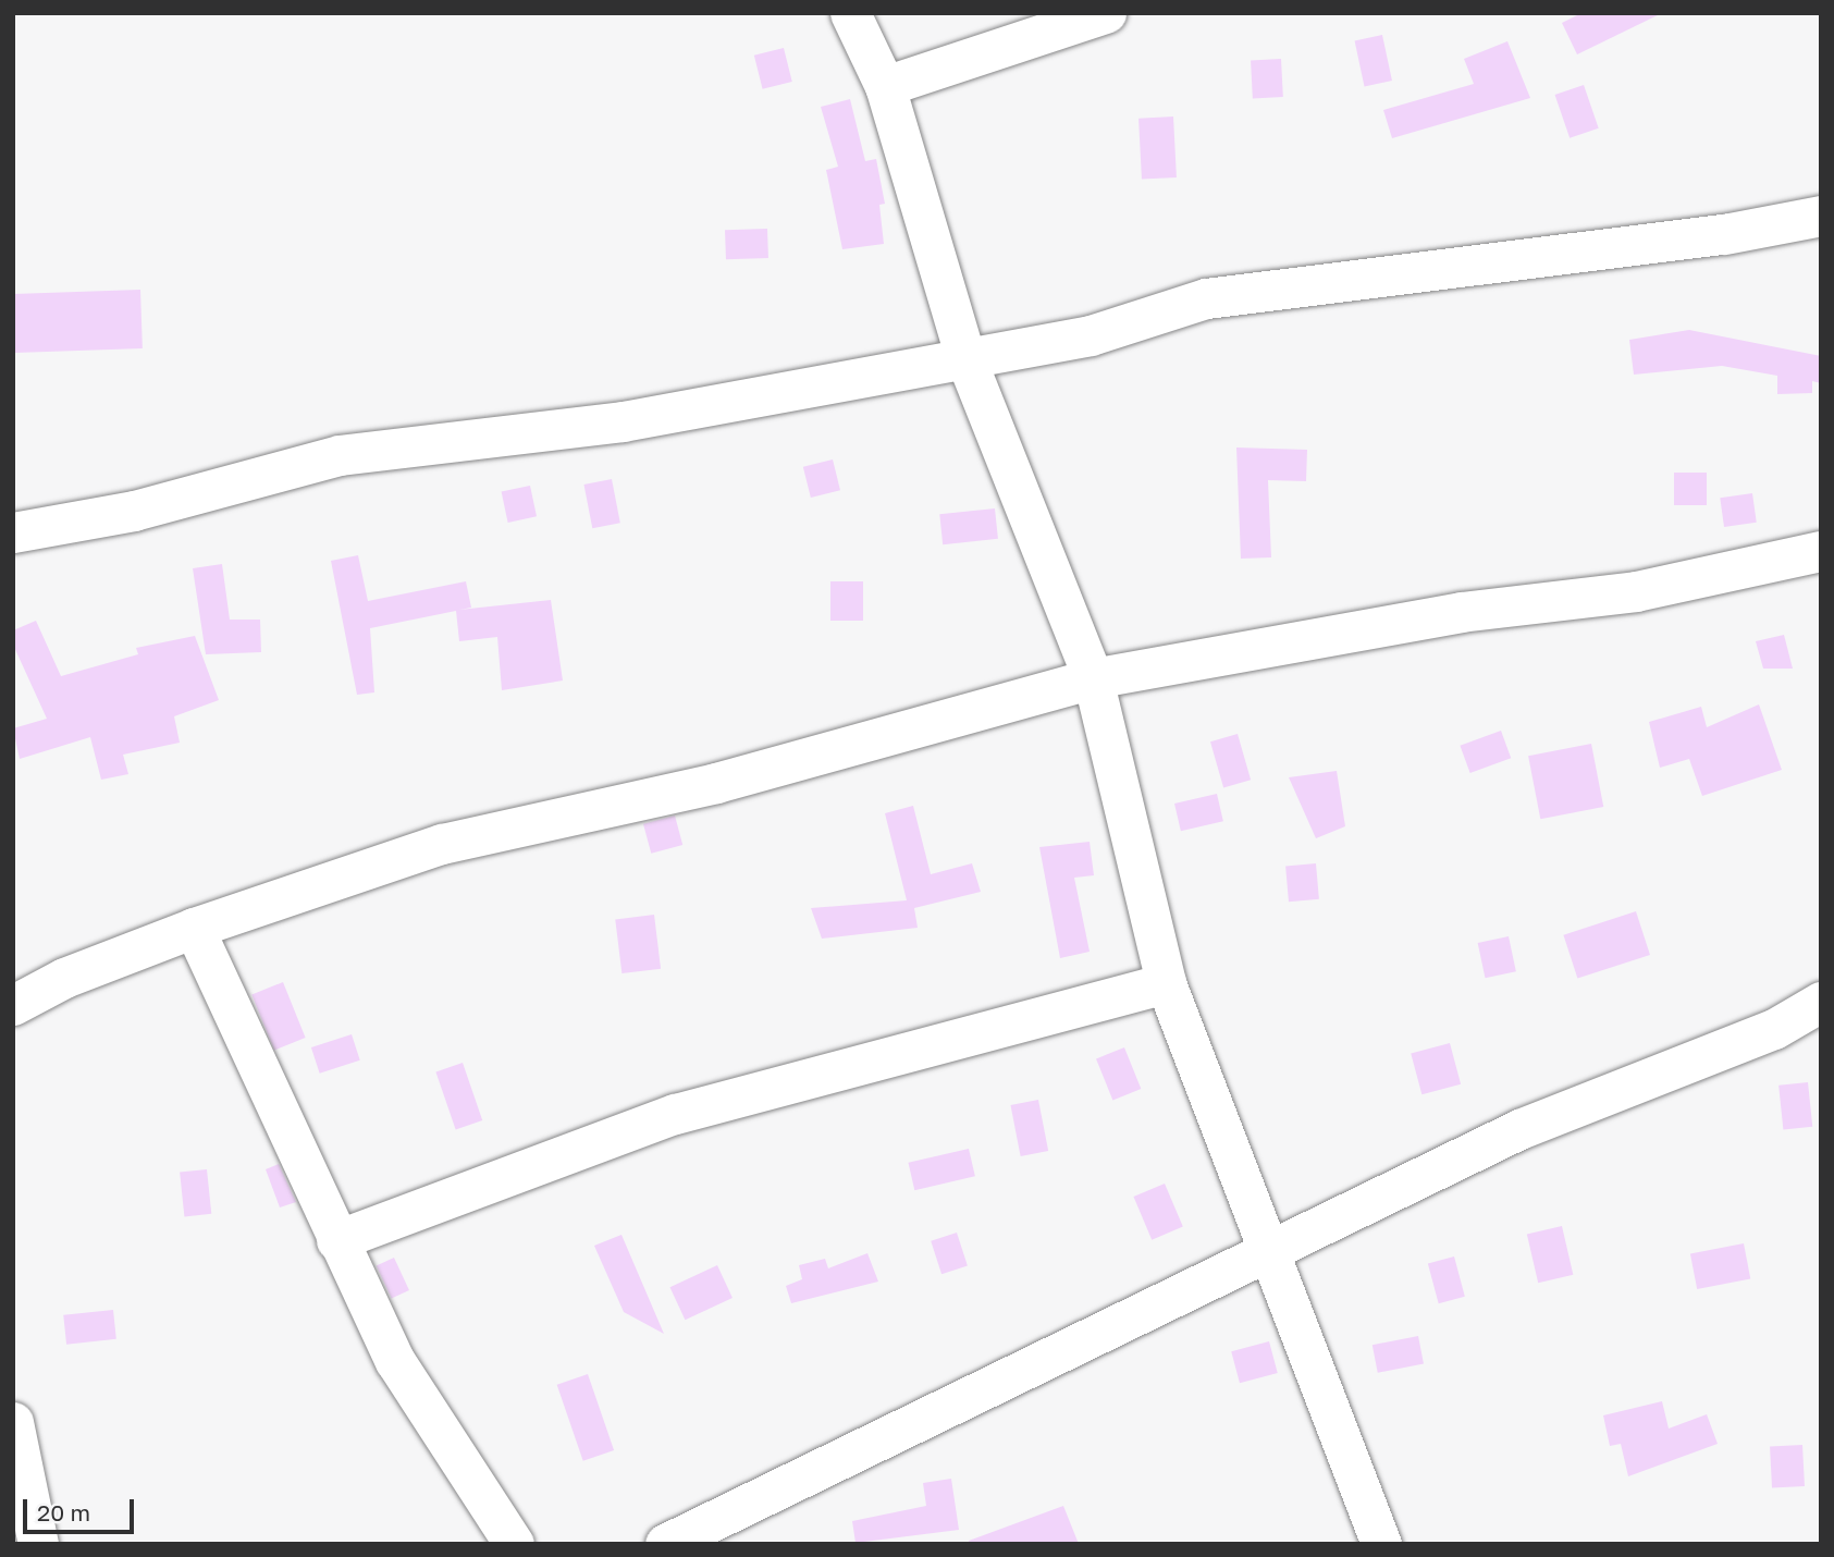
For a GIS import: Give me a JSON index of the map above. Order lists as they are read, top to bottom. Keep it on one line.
{"scale_bar":"20 m"}
